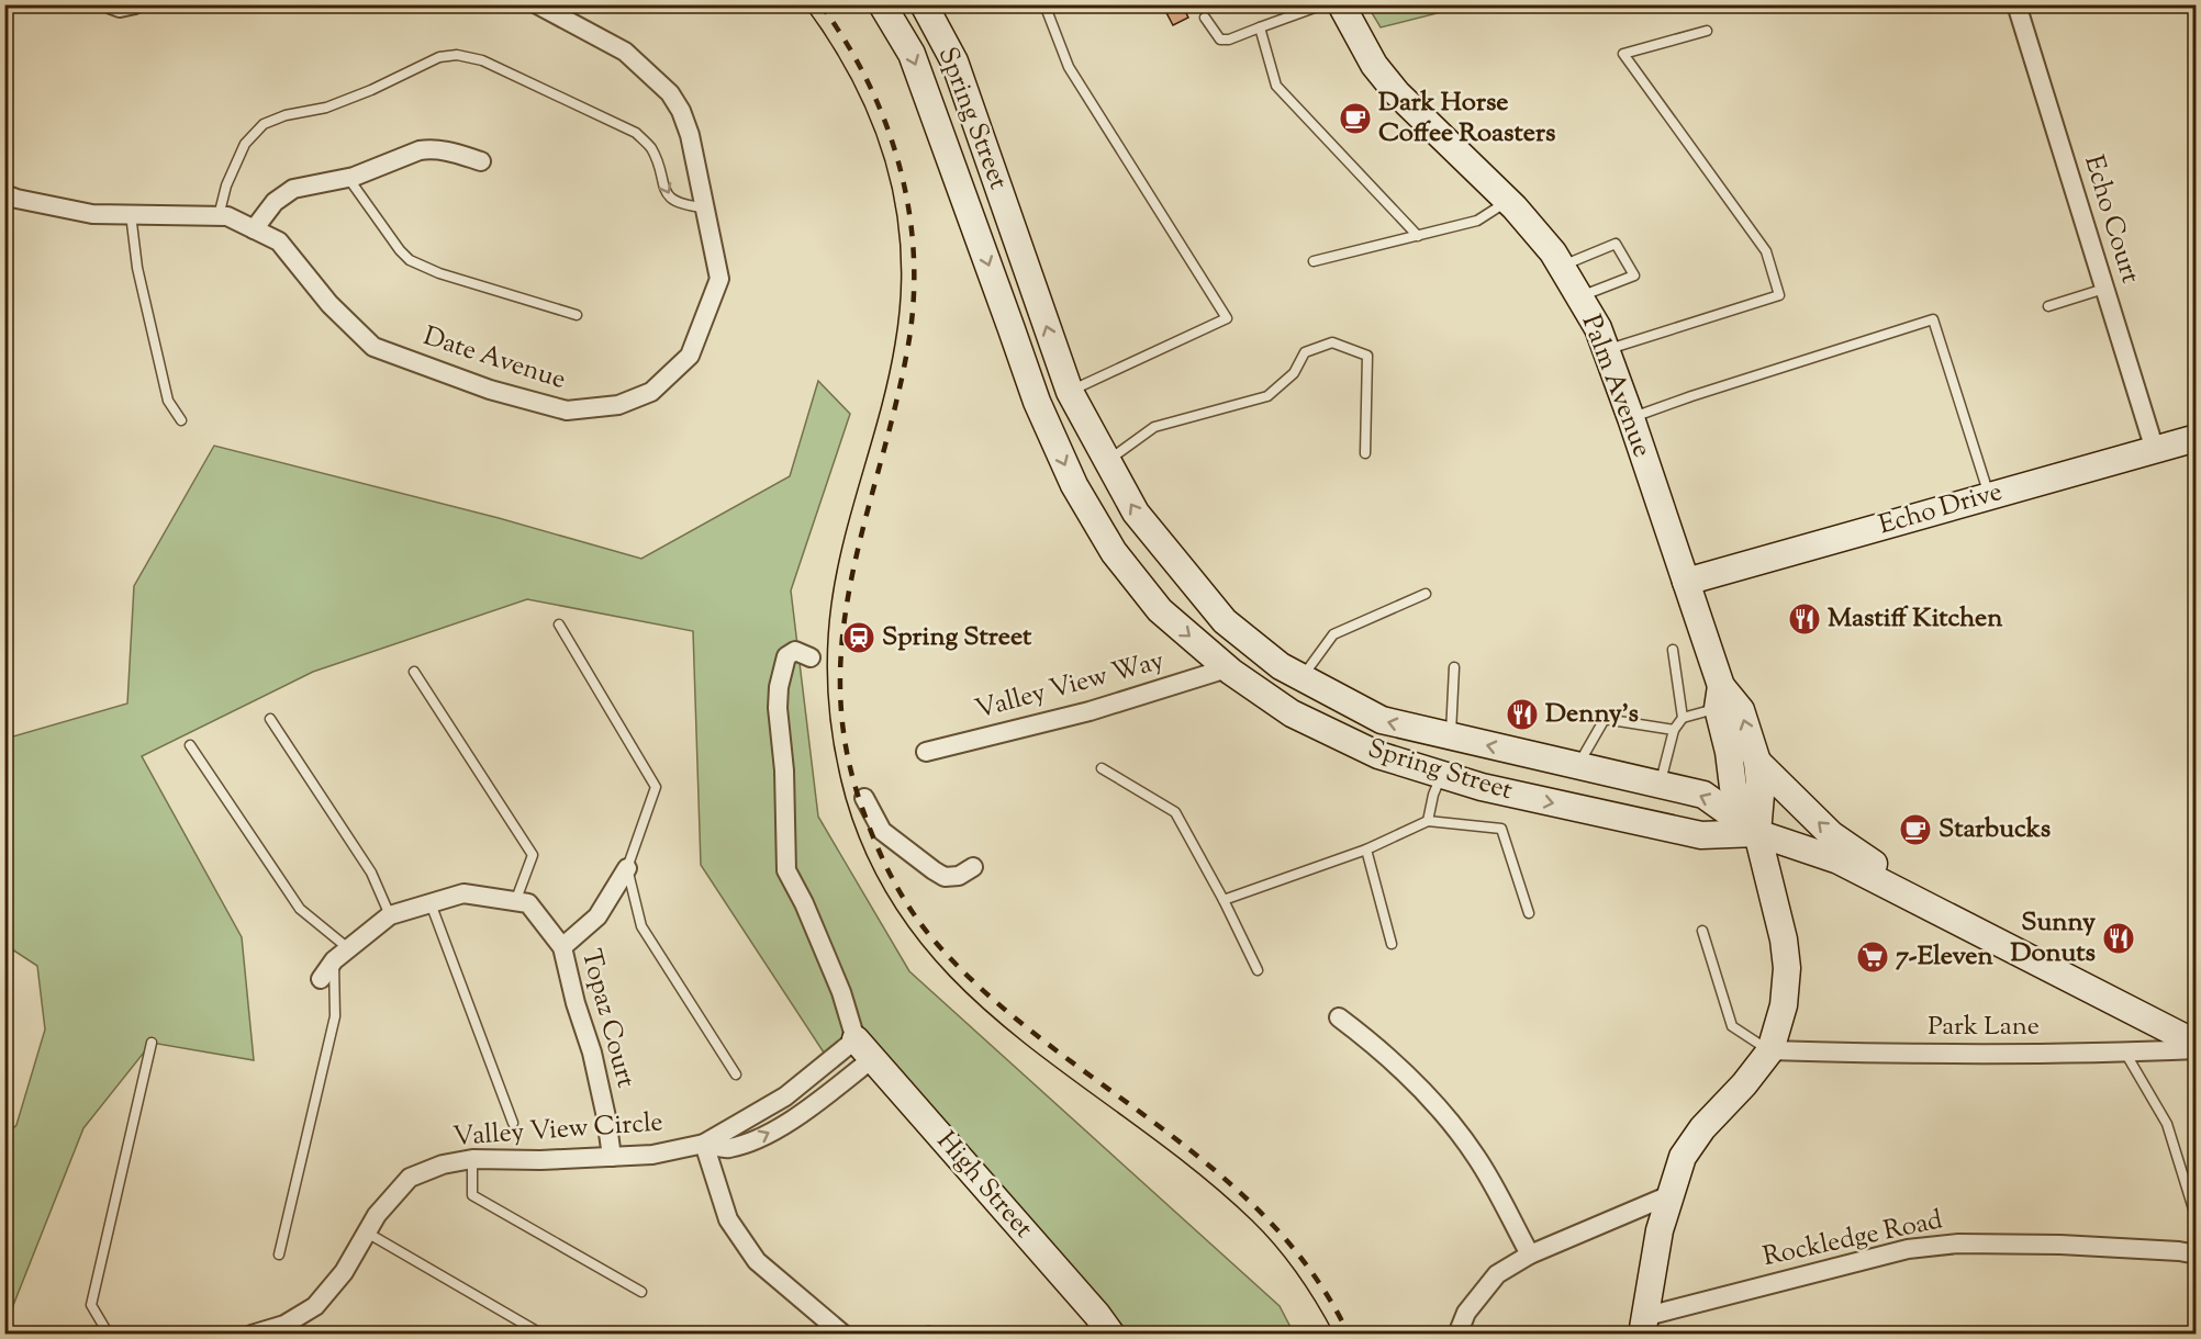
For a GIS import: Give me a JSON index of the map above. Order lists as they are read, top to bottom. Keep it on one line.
{"streets":{"main road":["Spring Street","Palm Avenue","Echo Drive","High Street"],"street":["Echo Court","Date Avenue","Valley View Way","Topaz Court","Park Lane","Valley View Circle","Rockledge Road"]},"crossings":[["Spring Street","Palm Avenue"],["Spring Street","Valley View Way"],["Echo Court","Echo Drive"],["Palm Avenue","Echo Drive"],["Topaz Court","Valley View Circle"],["Valley View Circle","High Street"]],"places":{"cafe":["Dark Horse Coffee Roasters","Starbucks"],"restaurant":["Mastiff Kitchen","Denny's","Sunny Donuts"],"station":["Spring Street"],"supermarket":["7-Eleven"]}}
